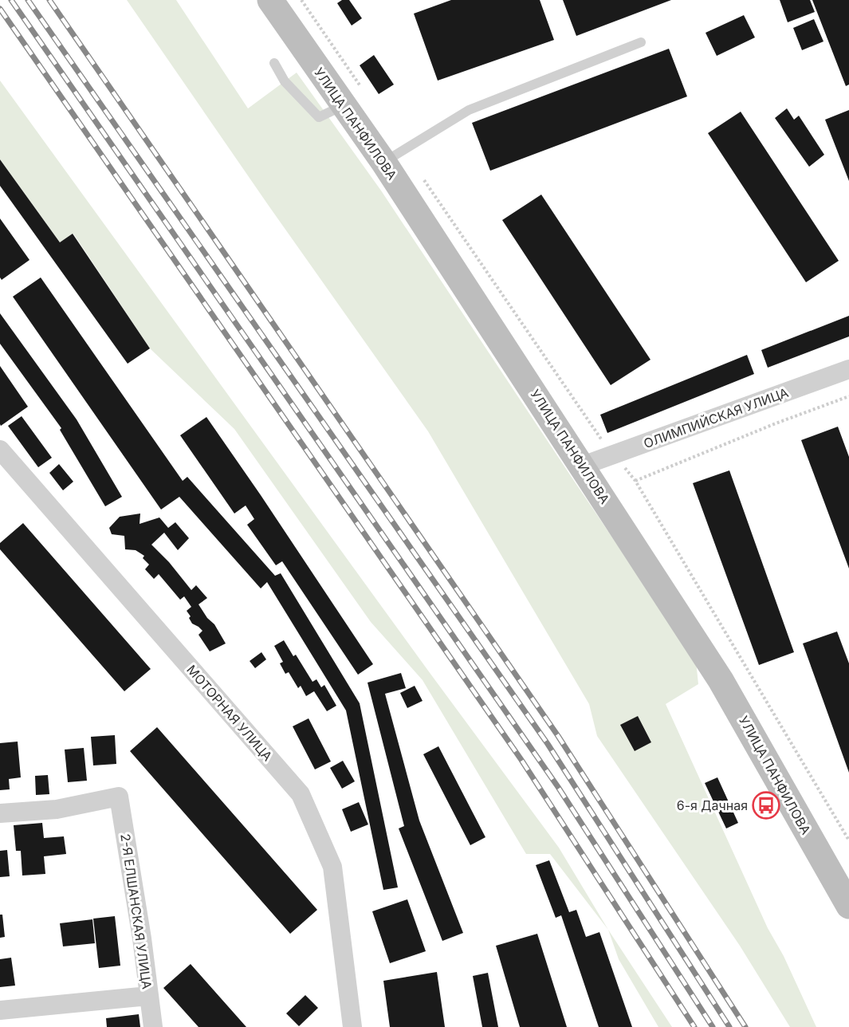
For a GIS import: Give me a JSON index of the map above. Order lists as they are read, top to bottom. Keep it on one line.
{"streets":{"main road":["УЛИЦА ПАНФИЛОВА"],"street":["ОЛИМПИЙСКАЯ УЛИЦА","МОТОРНАЯ УЛИЦА","2-Я ЕЛШАНСКАЯ УЛИЦА"]},"crossings":[["УЛИЦА ПАНФИЛОВА","ОЛИМПИЙСКАЯ УЛИЦА"]],"places":{"bus stop":["6-я Дачная"]}}
